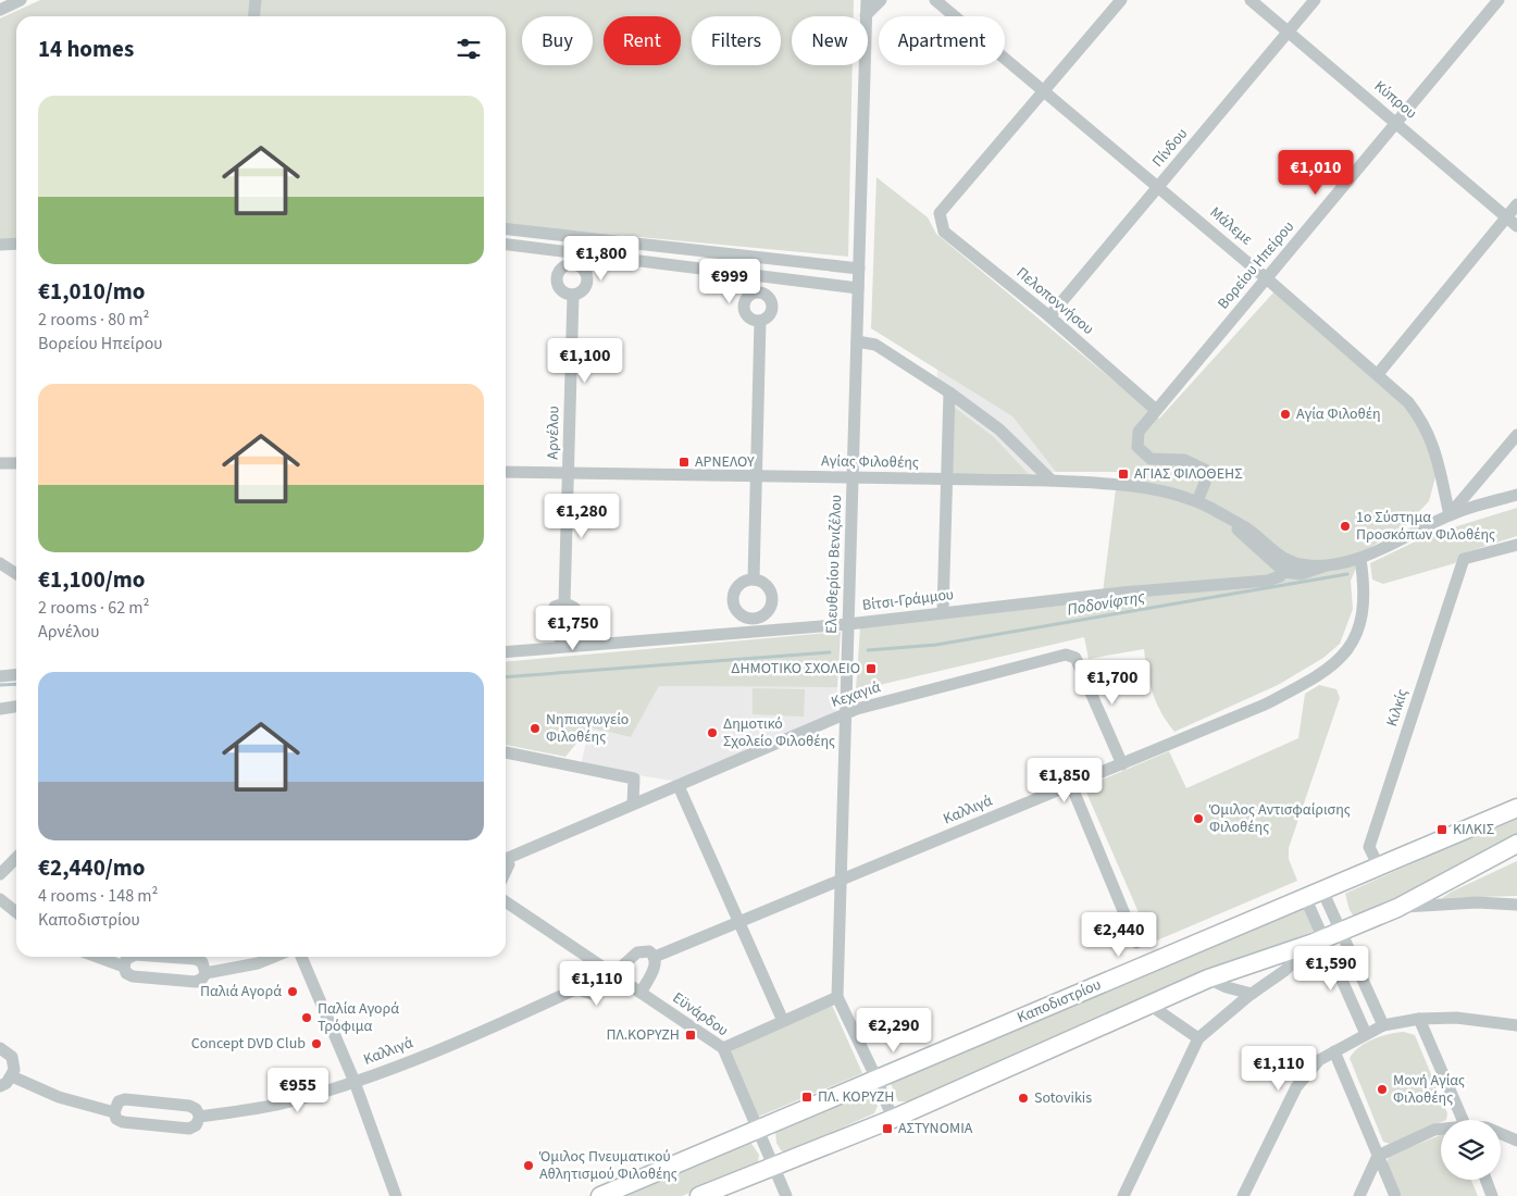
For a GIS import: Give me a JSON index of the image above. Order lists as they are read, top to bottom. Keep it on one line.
{"streets":{"main road":["Καποδιστρίου"],"street":["Κύπρου","Πίνδου","Μάλεμε","Βορείου Ηπείρου","Πελοποννήσου","Αρνέλου","Αγίας Φιλοθέης","Ελευθερίου Βενιζέλου","Βίτσι-Γράμμου","Κεχαγιά","Κιλκίς","Καλλιγά","Εϋνάρδου"]},"crossings":[["Κύπρου","Πίνδου"],["Κύπρου","Βορείου Ηπείρου"],["Πίνδου","Μάλεμε"],["Πίνδου","Πελοποννήσου"],["Μάλεμε","Βορείου Ηπείρου"],["Μάλεμε","Πελοποννήσου"],["Βορείου Ηπείρου","Πελοποννήσου"],["Βορείου Ηπείρου","Αγίας Φιλοθέης"],["Αρνέλου","Αγίας Φιλοθέης"],["Αρνέλου","Βίτσι-Γράμμου"],["Αγίας Φιλοθέης","Ελευθερίου Βενιζέλου"],["Αγίας Φιλοθέης","Βίτσι-Γράμμου"],["Ελευθερίου Βενιζέλου","Βίτσι-Γράμμου"],["Ελευθερίου Βενιζέλου","Κεχαγιά"],["Ελευθερίου Βενιζέλου","Καλλιγά"],["Ελευθερίου Βενιζέλου","Καποδιστρίου"],["Κεχαγιά","Καλλιγά"],["Κιλκίς","Καποδιστρίου"],["Καλλιγά","Εϋνάρδου"],["Καποδιστρίου","Εϋνάρδου"]],"water":["Ποδονίφτης"],"places":{"other":["Αγία Φιλοθέη","1ο Σύστημα Προσκόπων Φιλοθέης","Νηπιαγωγείο Φιλοθέης","Δημοτικό Σχολείο Φιλοθέης","Όμιλος Αντισφαίρισης Φιλοθέης","Παλιά Αγορά","Παλία Αγορά Τρόφιμα","Concept DVD Club","Μονή Αγίας Φιλοθέης","Sotovikis","Όμιλος Πνευματικού Αθλητισμού Φιλοθέης"],"transit":["ΑΡΝΕΛΟΥ","ΑΓΙΑΣ ΦΙΛΟΘΕΗΣ","ΔΗΜΟΤΙΚΟ ΣΧΟΛΕΙΟ","ΚΙΛΚΙΣ","ΠΛ.ΚΟΡΥΖΗ","ΠΛ. ΚΟΡΥΖΗ","ΑΣΤΥΝΟΜΙΑ"]},"page":{"chip":["Buy","Rent","Filters","New","Apartment"],"heading":"14 homes","list":[{"name":"€1,010/mo","note":"2 rooms · 80 m² · Βορείου Ηπείρου"},{"name":"€1,100/mo","note":"2 rooms · 62 m² · Αρνέλου"},{"name":"€2,440/mo","note":"4 rooms · 148 m² · Καποδιστρίου"}],"price":["€1,010","€1,800","€999","€1,100","€1,280","€1,750","€1,700","€1,850","€2,440","€1,590","€1,110","€2,290","€1,110","€955"]}}
